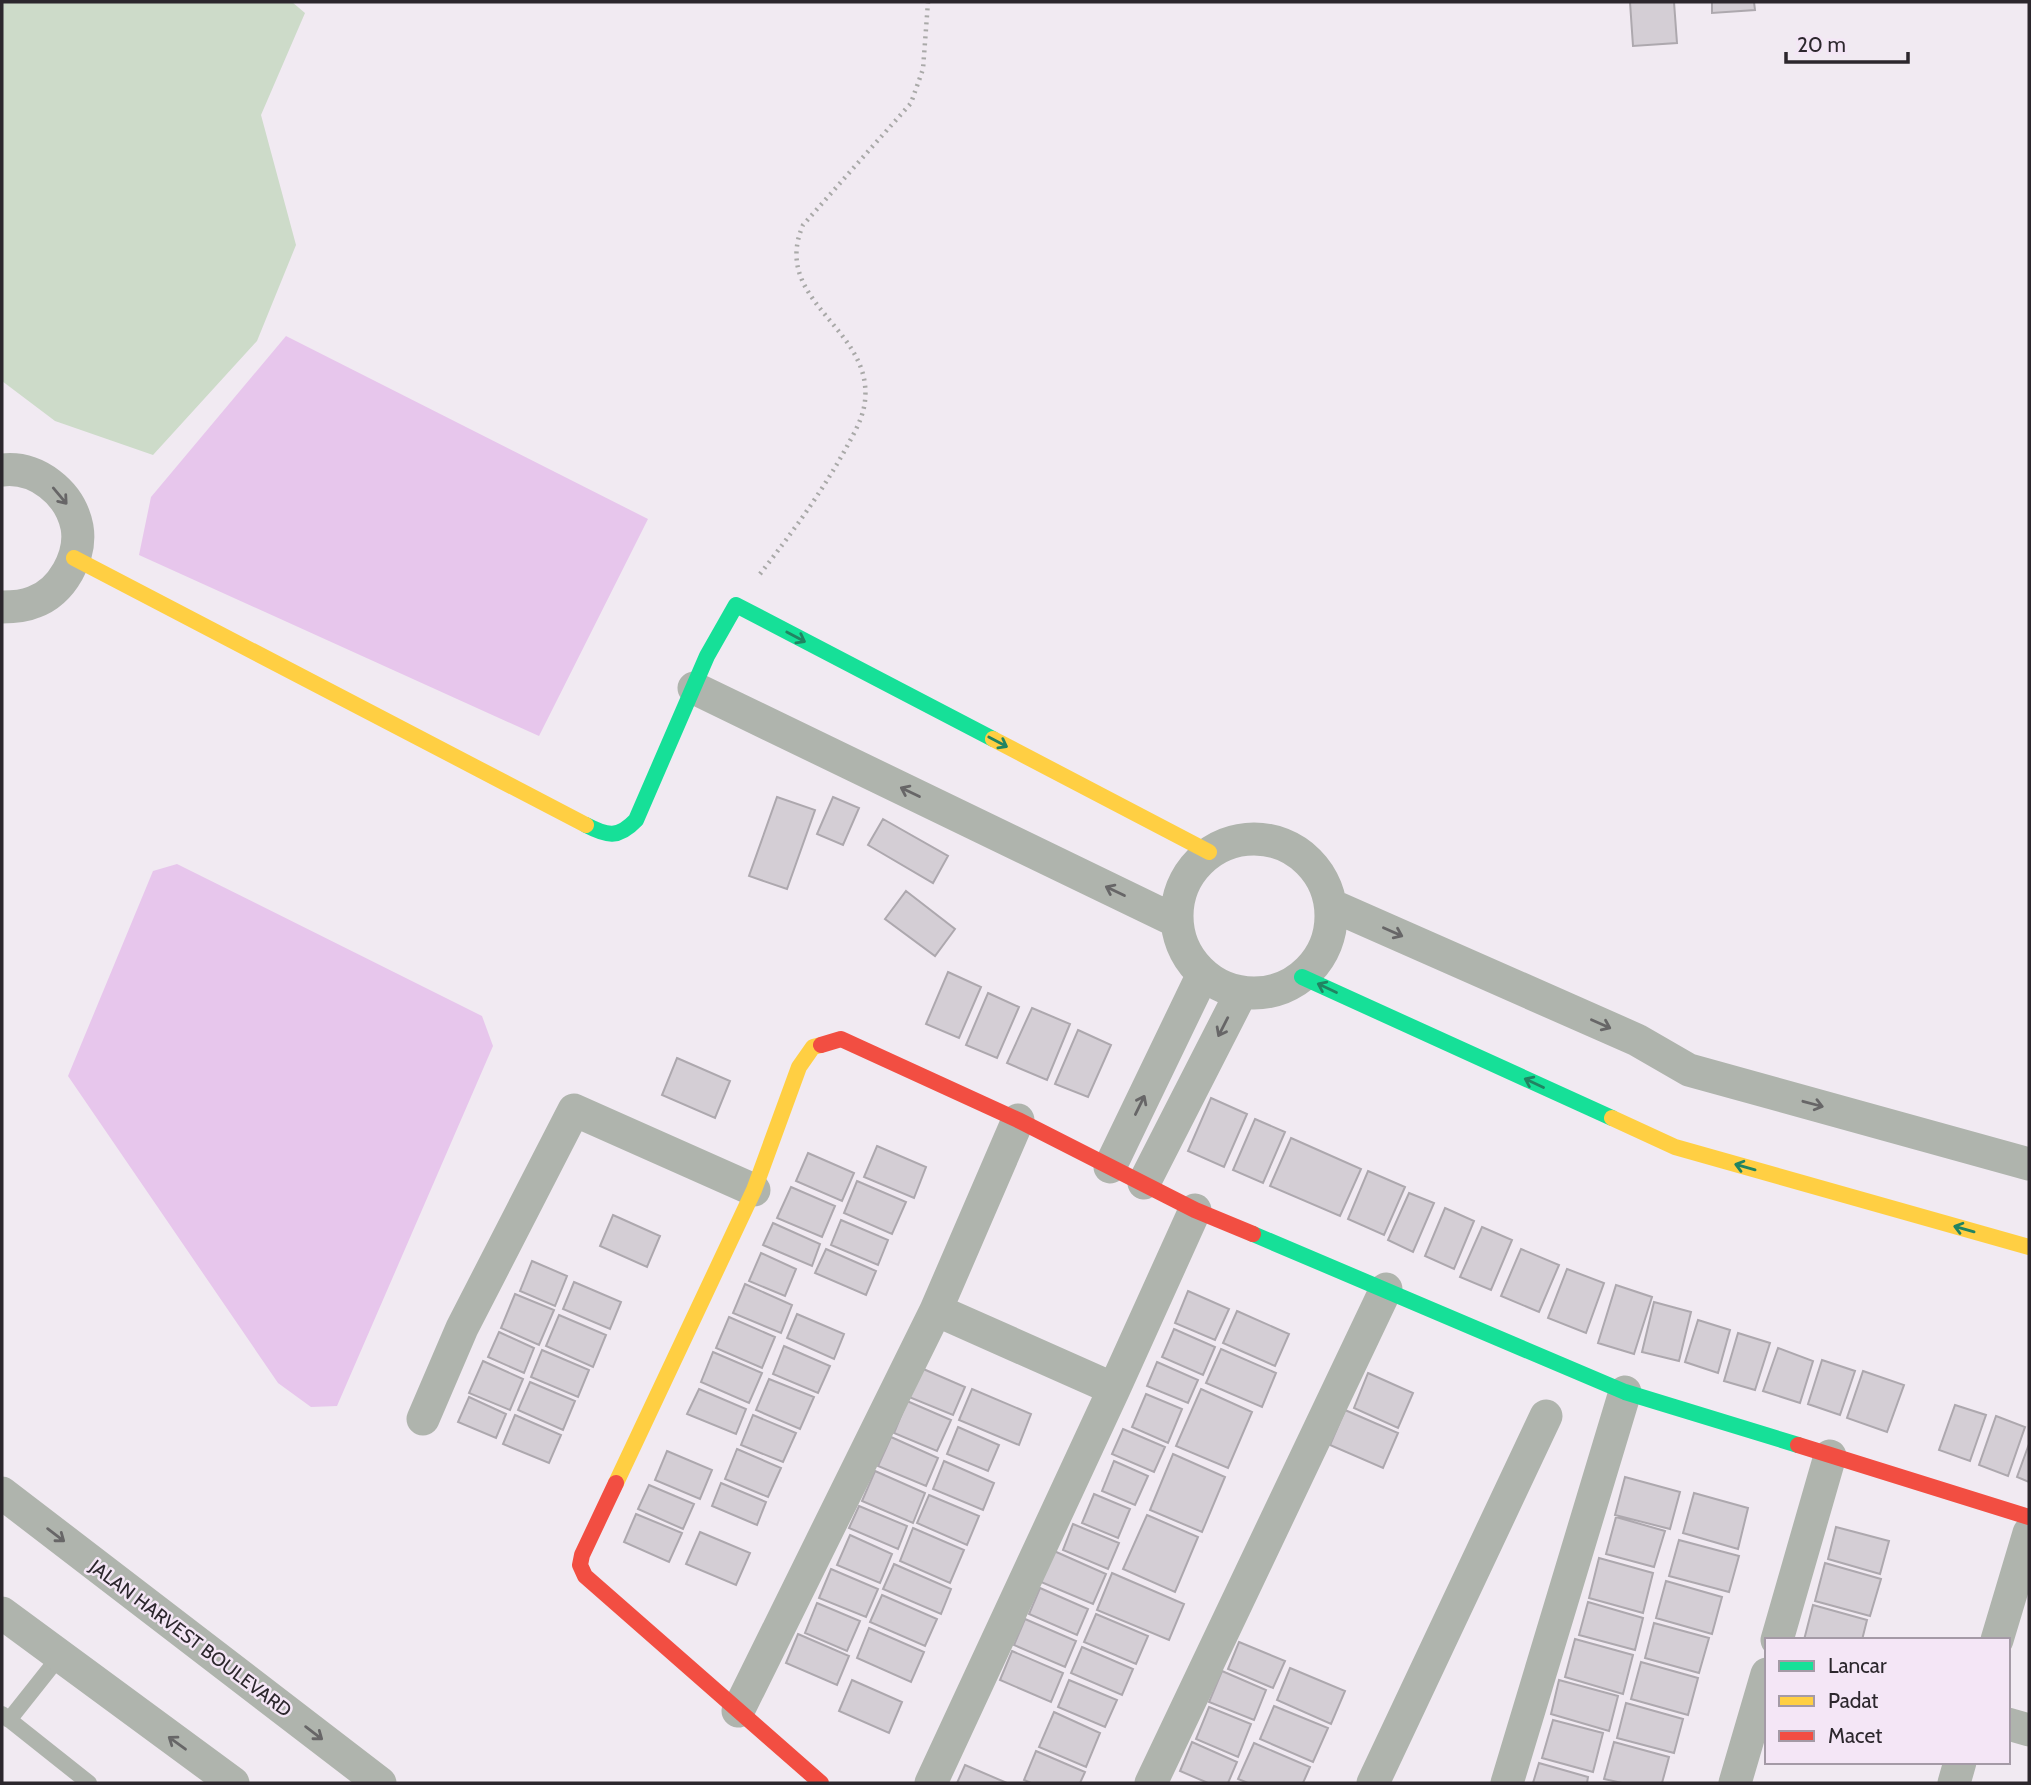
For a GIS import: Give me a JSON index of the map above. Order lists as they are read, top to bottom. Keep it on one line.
{"streets":{"street":["JALAN HARVEST BOULEVARD"]},"legend":["Lancar","Padat","Macet"],"scale_bar":"20 m"}
